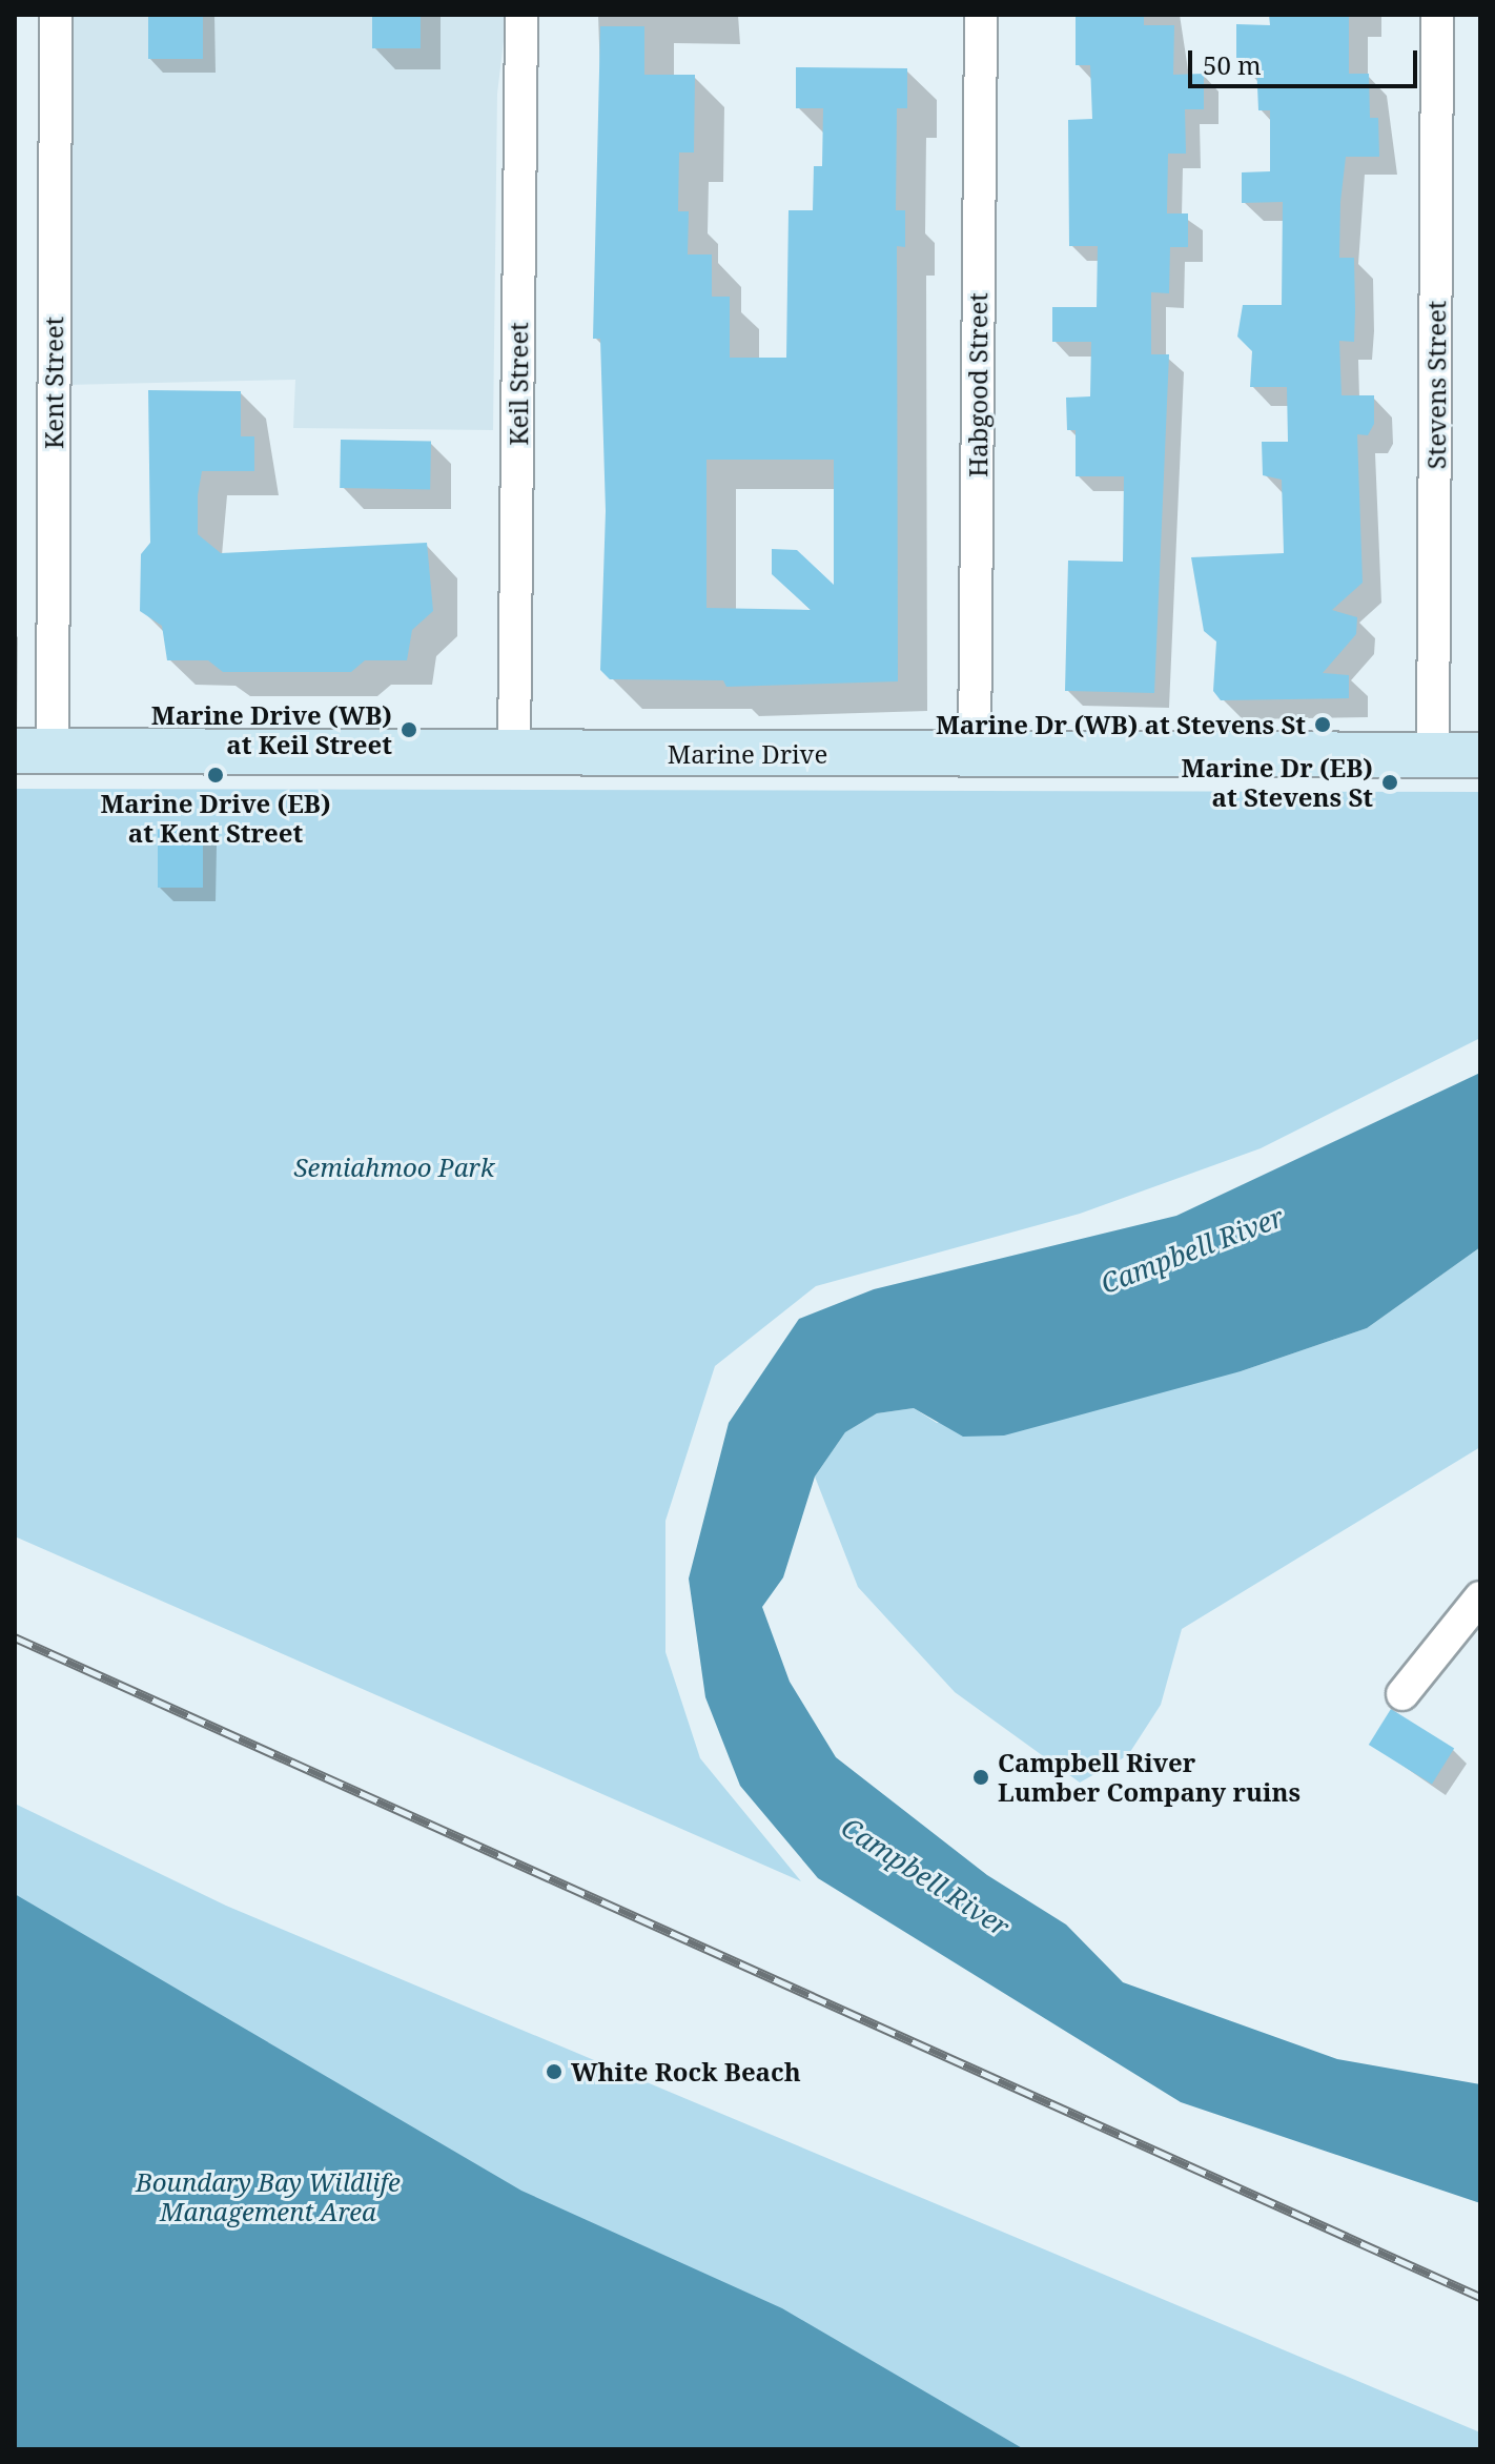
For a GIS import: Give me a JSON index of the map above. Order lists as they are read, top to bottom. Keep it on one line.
{"streets":{"street":["Kent Street","Keil Street","Habgood Street","Stevens Street","Marine Drive"]},"crossings":[["Kent Street","Marine Drive"],["Keil Street","Marine Drive"],["Habgood Street","Marine Drive"],["Stevens Street","Marine Drive"]],"water":["Campbell River"],"parks":["Semiahmoo Park","Boundary Bay Wildlife Management Area"],"places":["Marine Dr (WB) at Stevens St","Marine Drive (WB) at Keil Street","Marine Drive (EB) at Kent Street","Marine Dr (EB) at Stevens St","Campbell River Lumber Company ruins","White Rock Beach"],"scale_bar":"50 m"}
